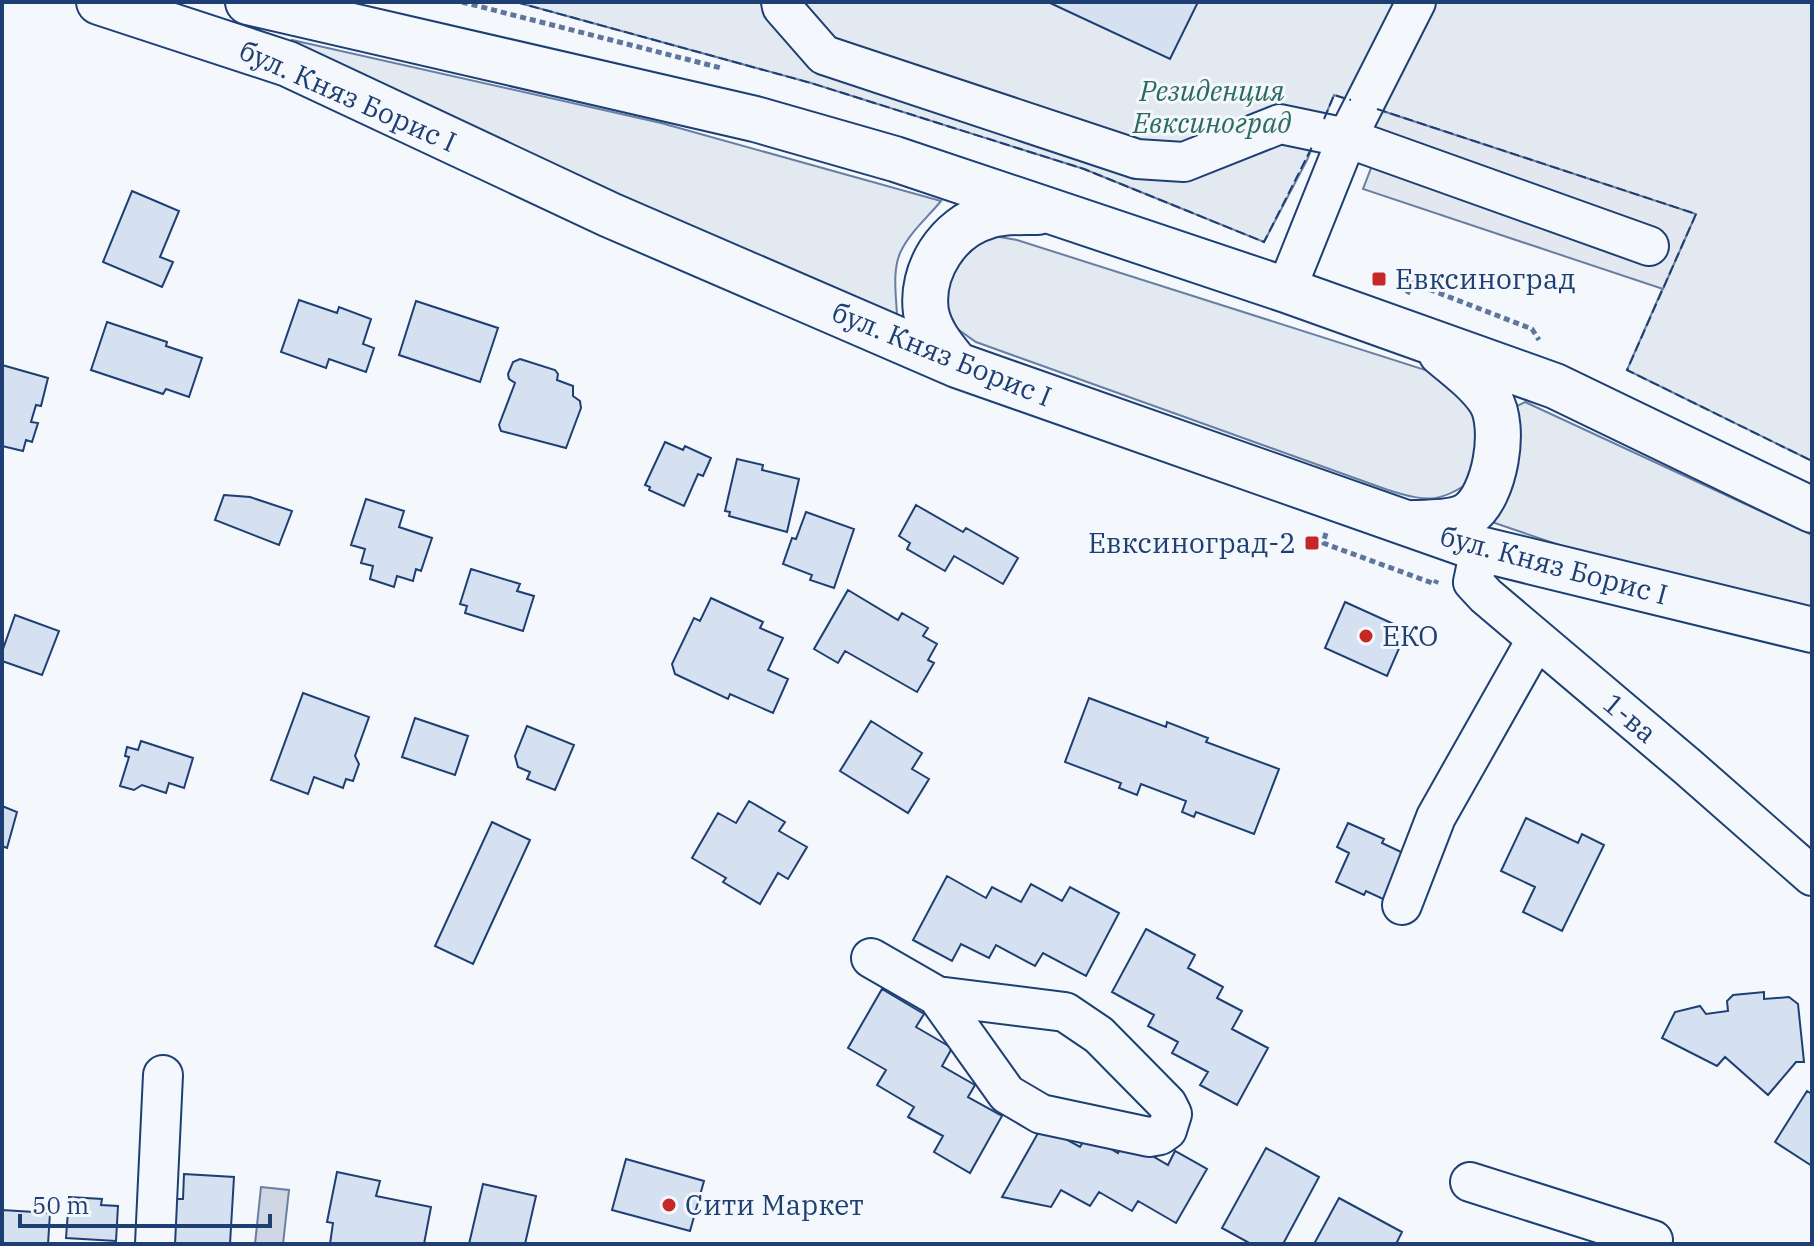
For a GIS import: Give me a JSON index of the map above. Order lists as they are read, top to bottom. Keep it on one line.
{"streets":{"highway":["бул. Княз Борис I"],"street":["1-ва"]},"crossings":[["бул. Княз Борис I","1-ва"]],"parks":["Резиденция Евксиноград"],"places":{"transit":["Евксиноград","Евксиноград-2"],"other":["ЕКО","Сити Маркет"]},"scale_bar":"50 m"}
